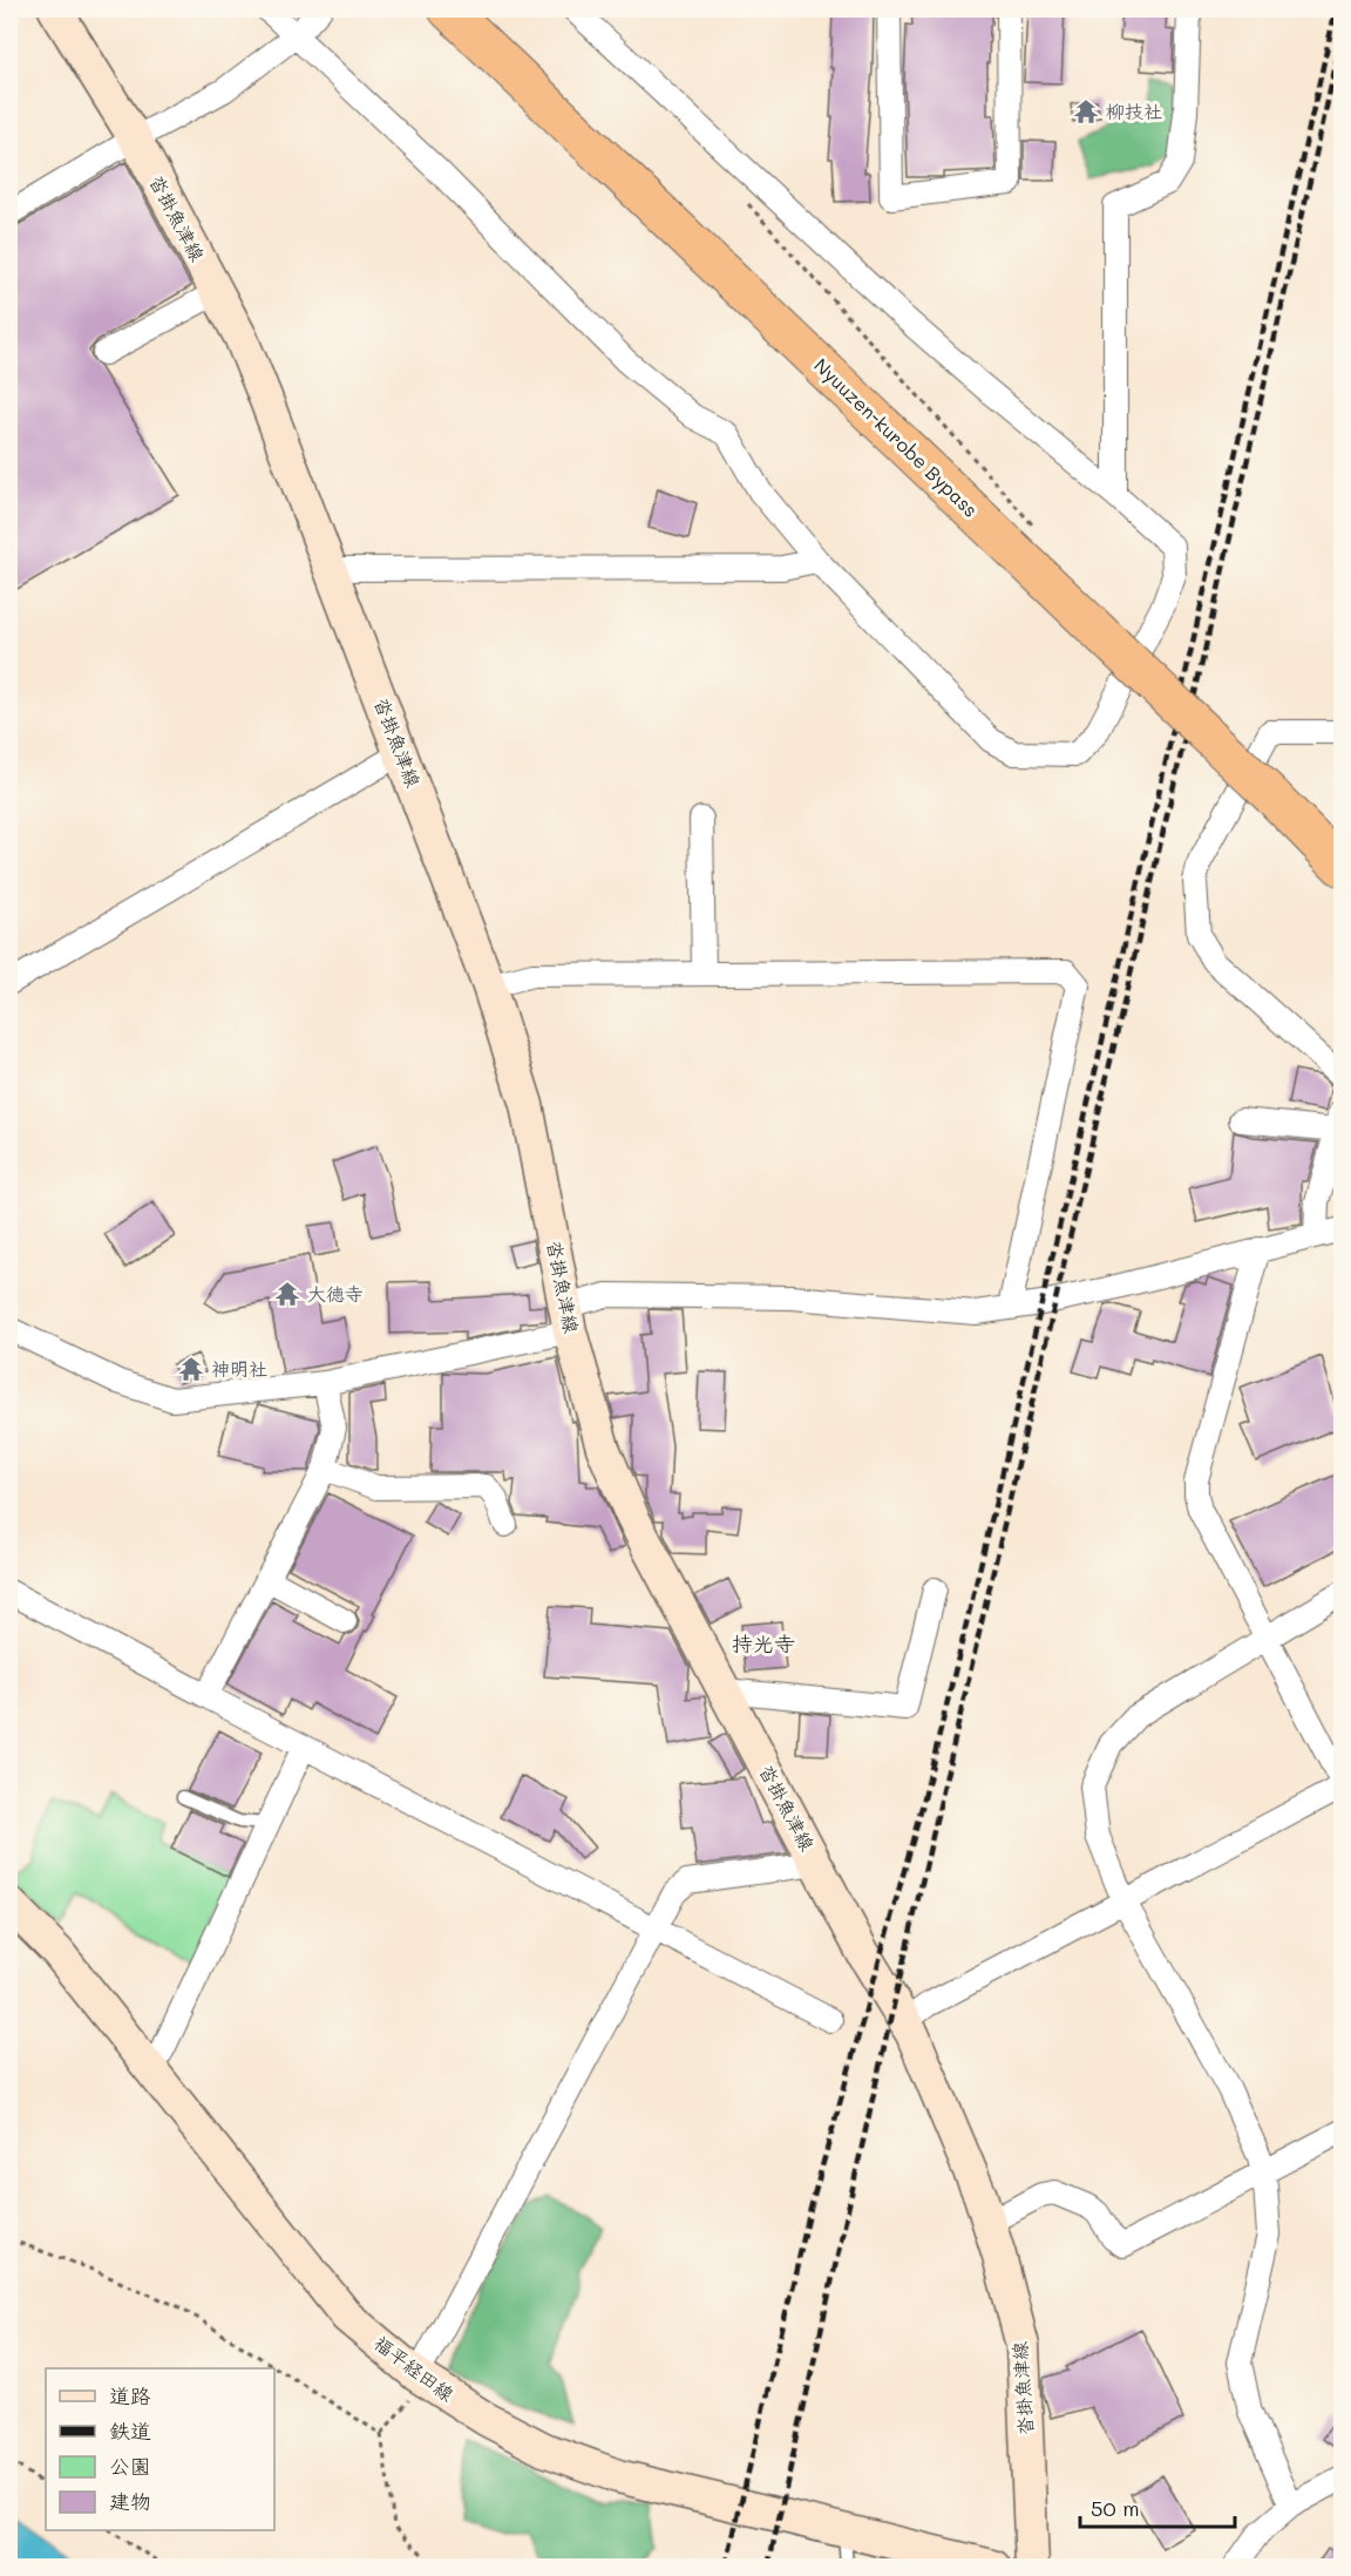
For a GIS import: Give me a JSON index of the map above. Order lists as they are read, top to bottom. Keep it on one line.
{"streets":{"highway":["Nyuuzen-kurobe Bypass"],"main road":["沓掛魚津線","福平経田線"]},"districts":["持光寺"],"places":{"temple":["柳技社","大徳寺","神明社"]},"legend":["道路","鉄道","公園","建物"],"scale_bar":"50 m"}
